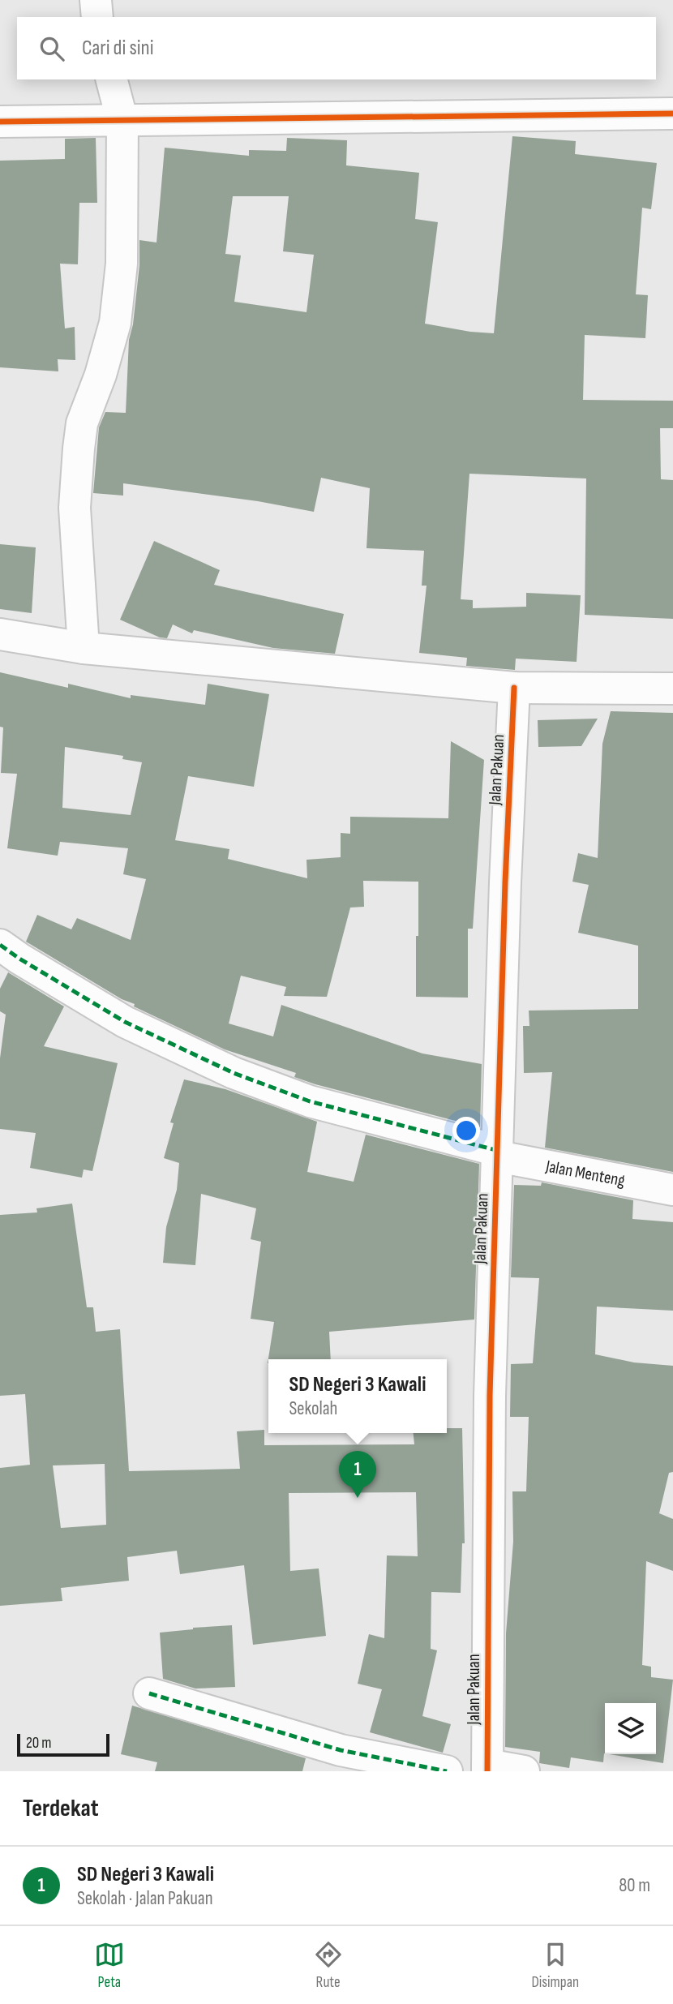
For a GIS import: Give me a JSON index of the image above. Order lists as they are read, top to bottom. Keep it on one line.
{"streets":{"street":["Jalan Pakuan","Jalan Menteng"]},"crossings":[["Jalan Pakuan","Jalan Menteng"]],"scale_bar":"20 m","page":{"search":"Cari di sini","popup":["SD Negeri 3 Kawali","Sekolah"],"pins":"1","scale":"20 m","heading":"Terdekat","list":[{"mark":"1","name":"SD Negeri 3 Kawali","note":"Sekolah · Jalan Pakuan","value":"80 m"}],"nav":["Peta","Rute","Disimpan"]}}
